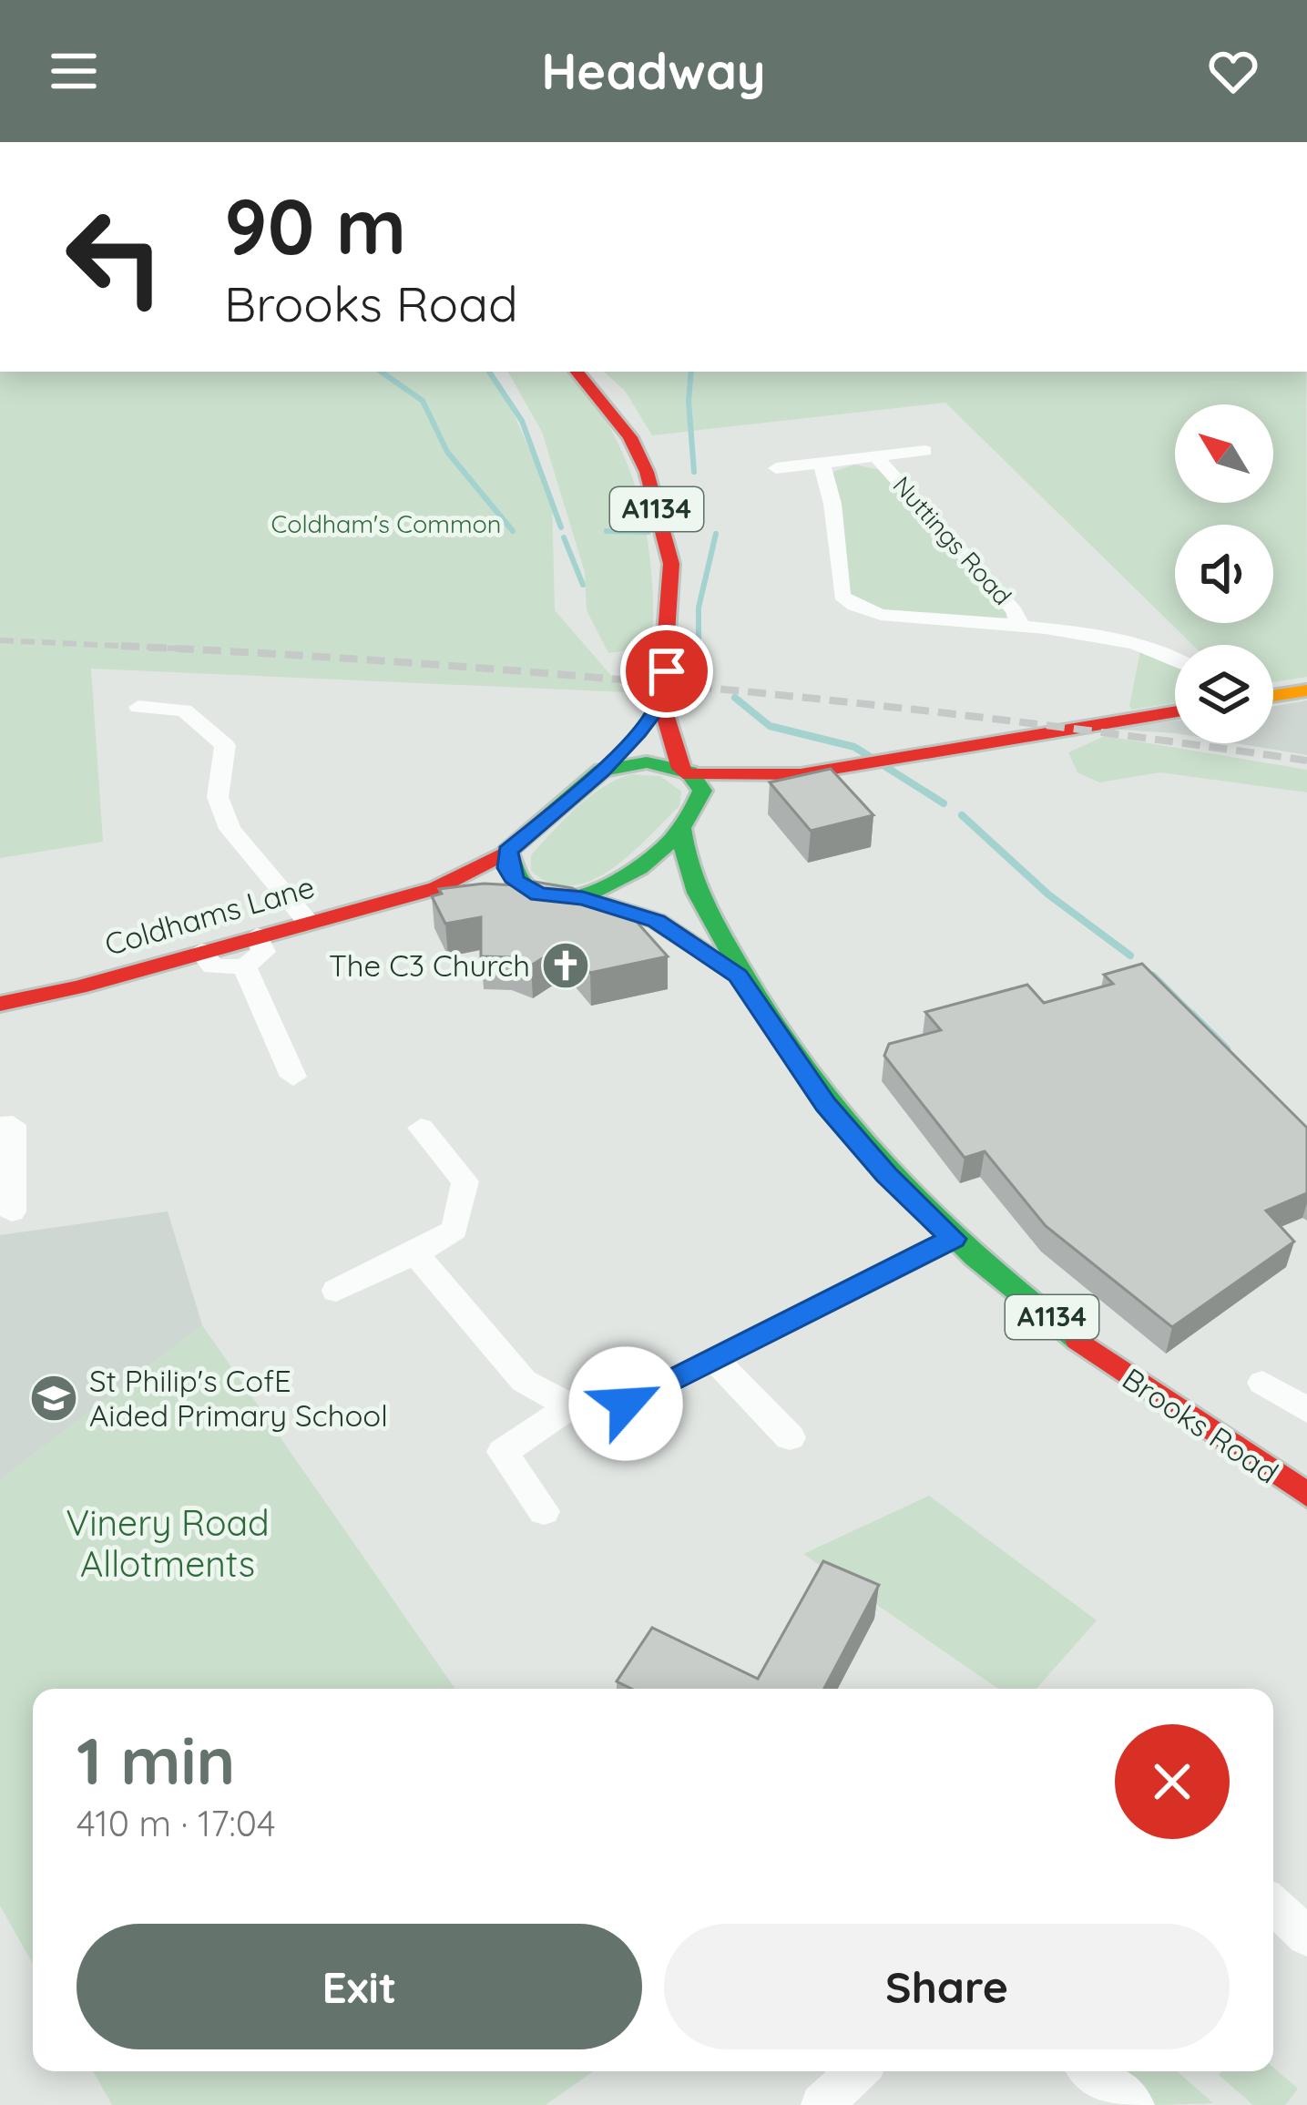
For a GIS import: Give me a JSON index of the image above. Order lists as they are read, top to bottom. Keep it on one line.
{"streets":{"main road":["A1134","Coldhams Lane","Brooks Road"],"street":["Nuttings Road"]},"crossings":[["A1134","Coldhams Lane"],["A1134","Brooks Road"]],"parks":["Coldham's Common","Vinery Road Allotments"],"places":{"church":["The C3 Church"],"school or university":["St Philip's CofE Aided Primary School"]},"north":"top left","page":{"header":"Headway","turn":["90 m","Brooks Road"],"heading":["1 min","410 m · 17:04"],"buttons":["Exit","Share"]}}
